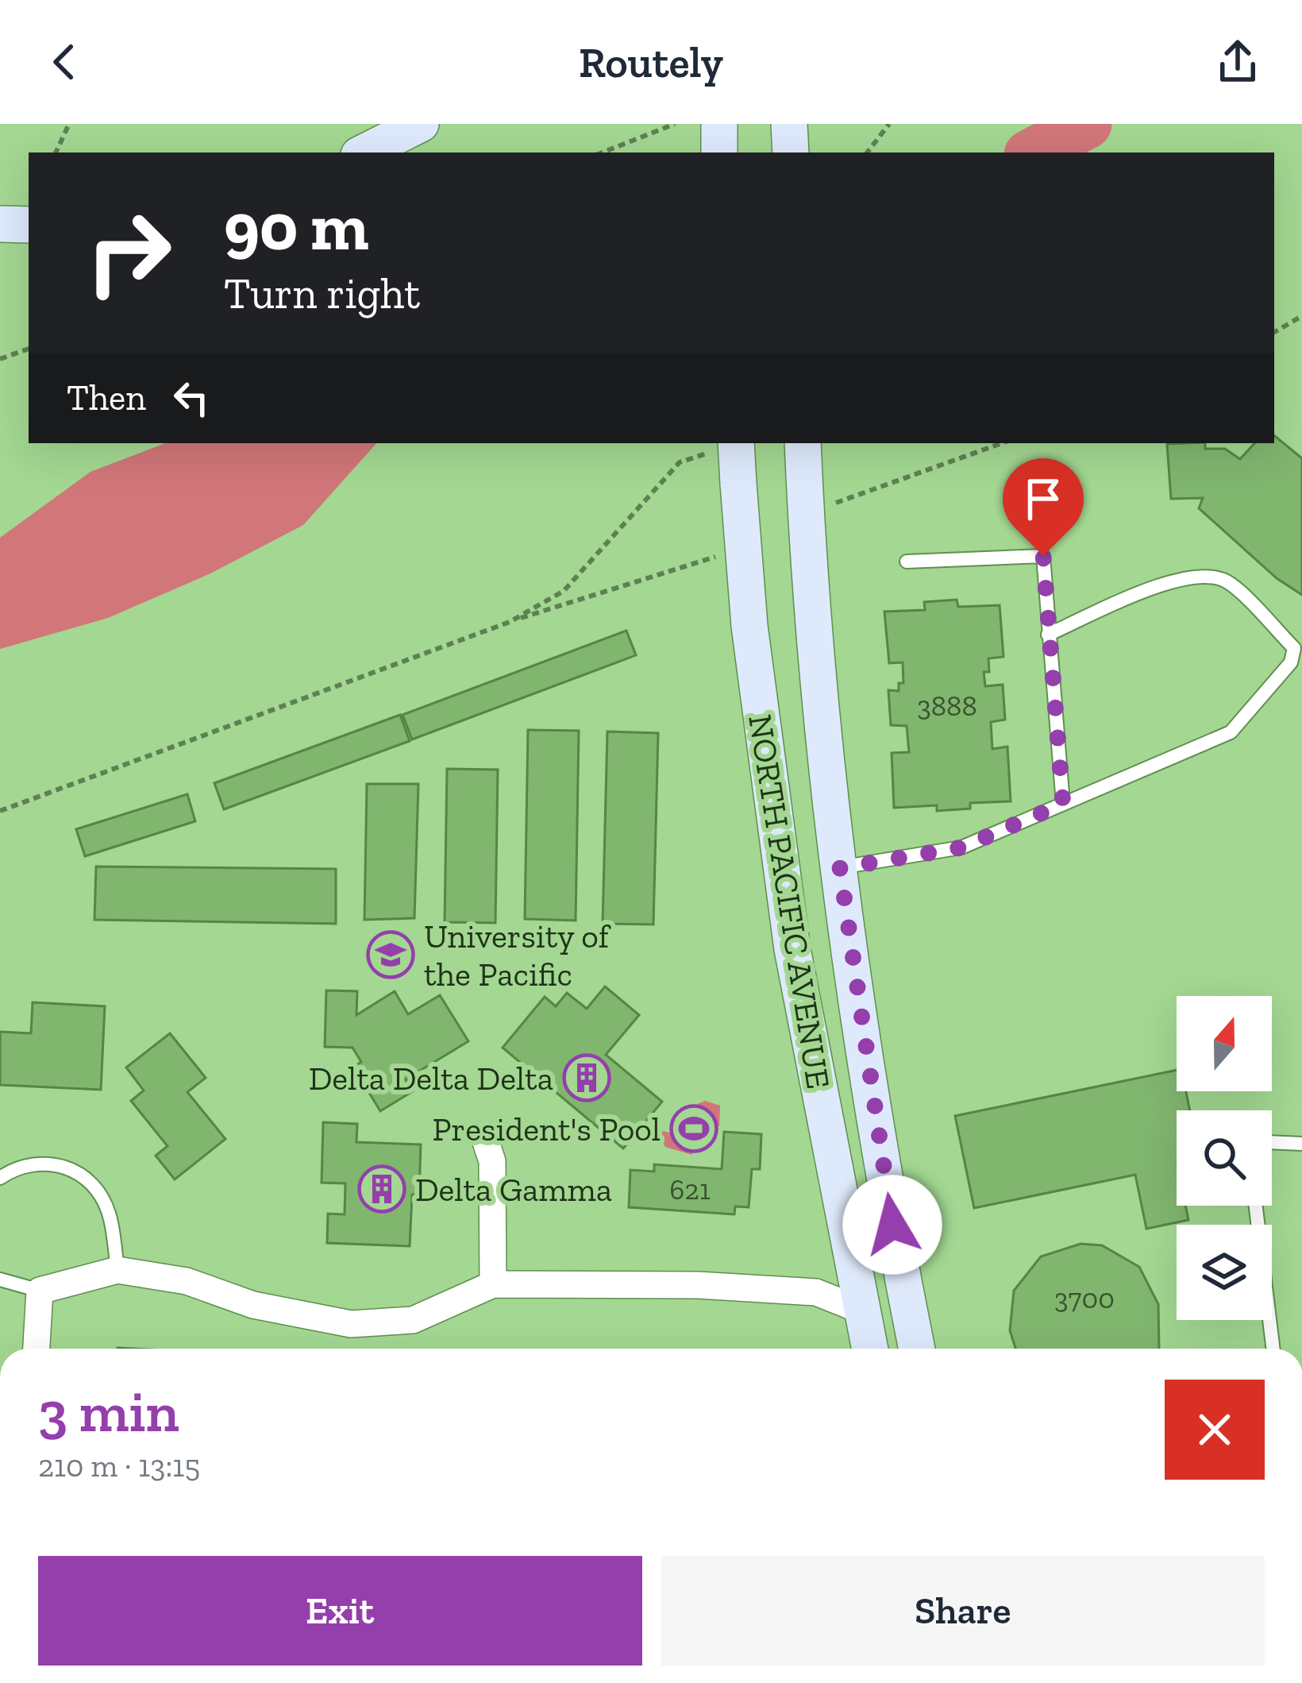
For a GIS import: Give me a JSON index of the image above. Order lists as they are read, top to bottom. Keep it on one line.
{"streets":{"street":["NORTH PACIFIC AVENUE"]},"places":{"school or university":["University of the Pacific"],"building":["Delta Delta Delta","Delta Gamma"],"sports":["President's Pool"]},"house_numbers":["3888","621","3700"],"north":"top","page":{"header":"Routely","turn":["90 m","Turn right"],"then":"Then","heading":["3 min","210 m · 13:15"],"buttons":["Exit","Share"]}}
